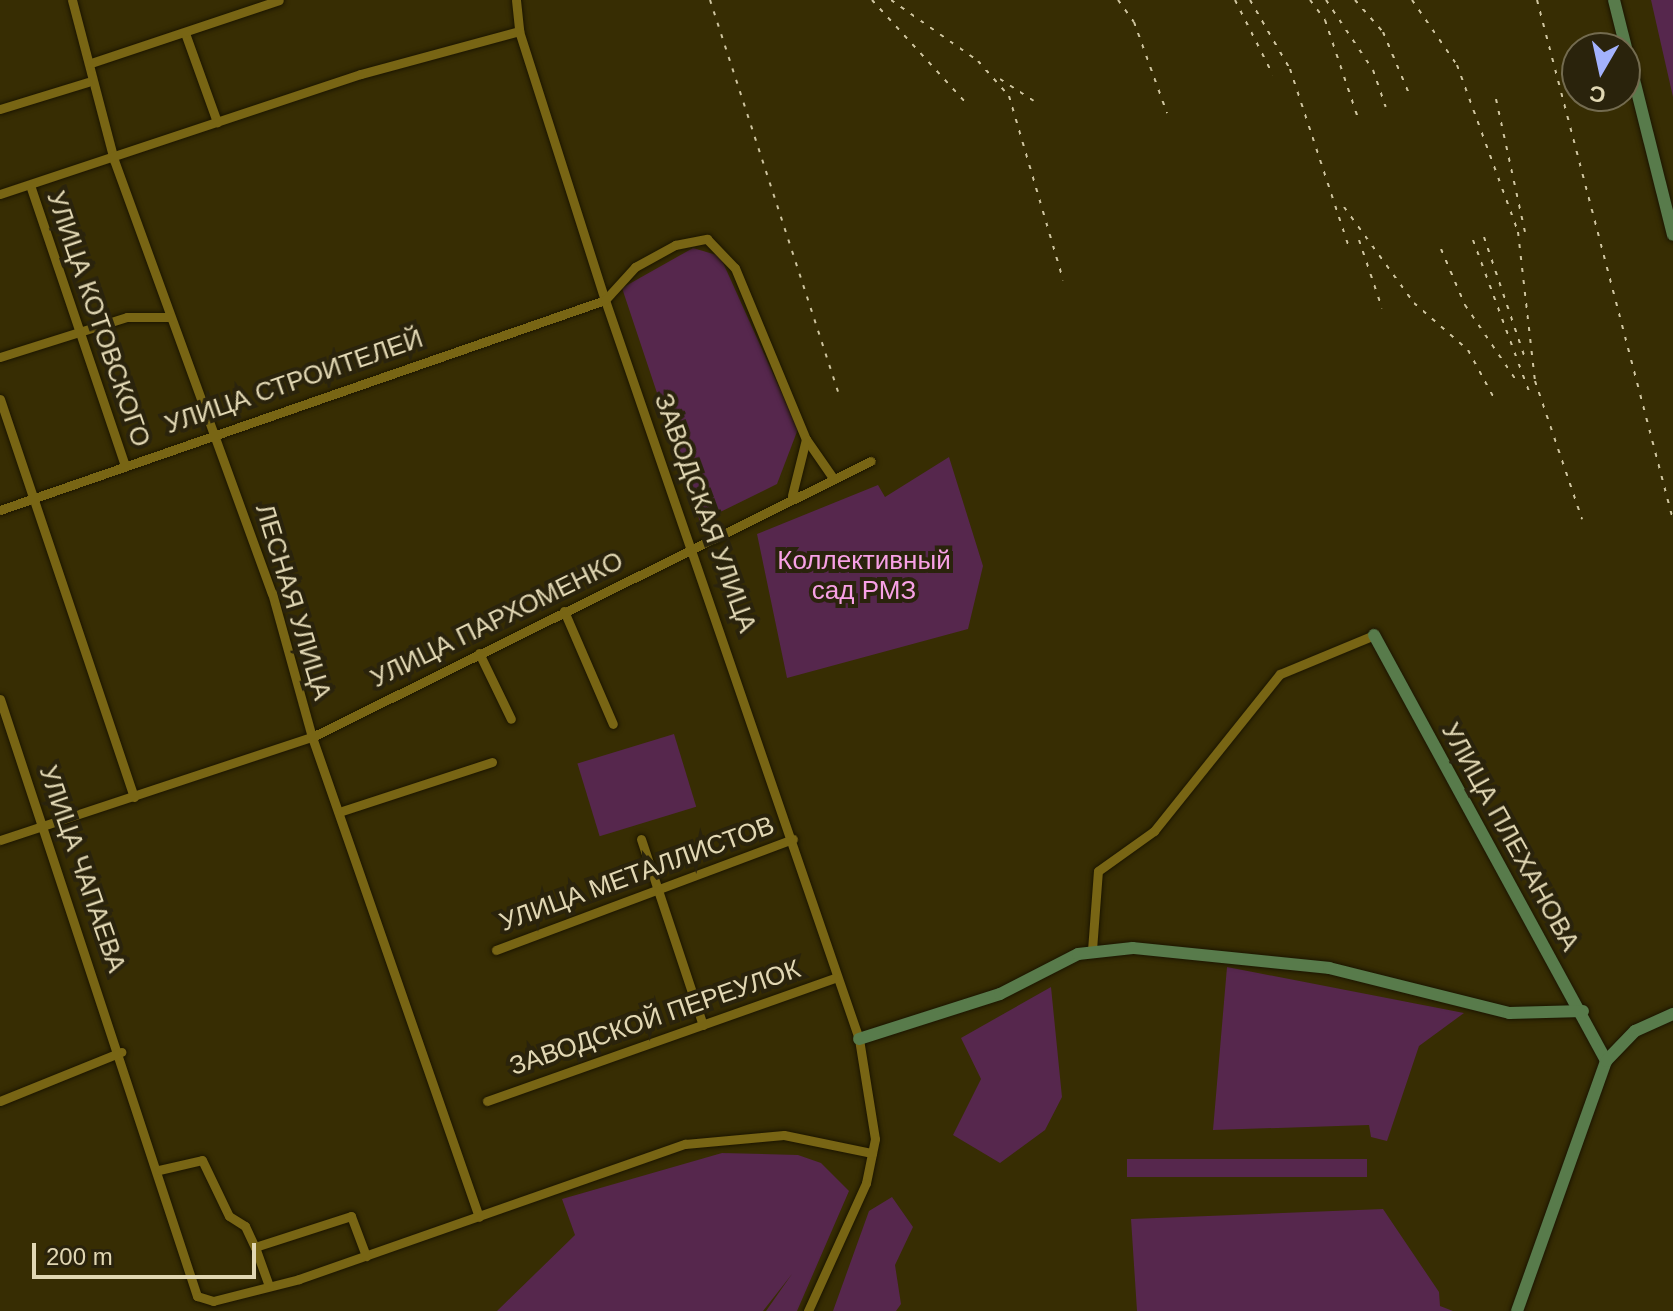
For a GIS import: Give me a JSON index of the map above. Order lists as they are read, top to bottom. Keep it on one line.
{"streets":{"street":["УЛИЦА КОТОВСКОГО","УЛИЦА СТРОИТЕЛЕЙ","ЗАВОДСКАЯ УЛИЦА","ЛЕСНАЯ УЛИЦА","УЛИЦА ПАРХОМЕНКО","УЛИЦА ПЛЕХАНОВА","УЛИЦА ЧАПАЕВА","УЛИЦА МЕТАЛЛИСТОВ","ЗАВОДСКОЙ ПЕРЕУЛОК"]},"crossings":[["УЛИЦА КОТОВСКОГО","УЛИЦА СТРОИТЕЛЕЙ"],["УЛИЦА СТРОИТЕЛЕЙ","ЗАВОДСКАЯ УЛИЦА"],["УЛИЦА СТРОИТЕЛЕЙ","ЛЕСНАЯ УЛИЦА"],["ЗАВОДСКАЯ УЛИЦА","УЛИЦА ПАРХОМЕНКО"],["ЗАВОДСКАЯ УЛИЦА","УЛИЦА МЕТАЛЛИСТОВ"],["ЗАВОДСКАЯ УЛИЦА","ЗАВОДСКОЙ ПЕРЕУЛОК"],["ЛЕСНАЯ УЛИЦА","УЛИЦА ПАРХОМЕНКО"],["УЛИЦА ПАРХОМЕНКО","УЛИЦА ЧАПАЕВА"]],"parks":["Коллективный сад РМЗ"],"scale_bar":"200 m","north":"bottom"}
